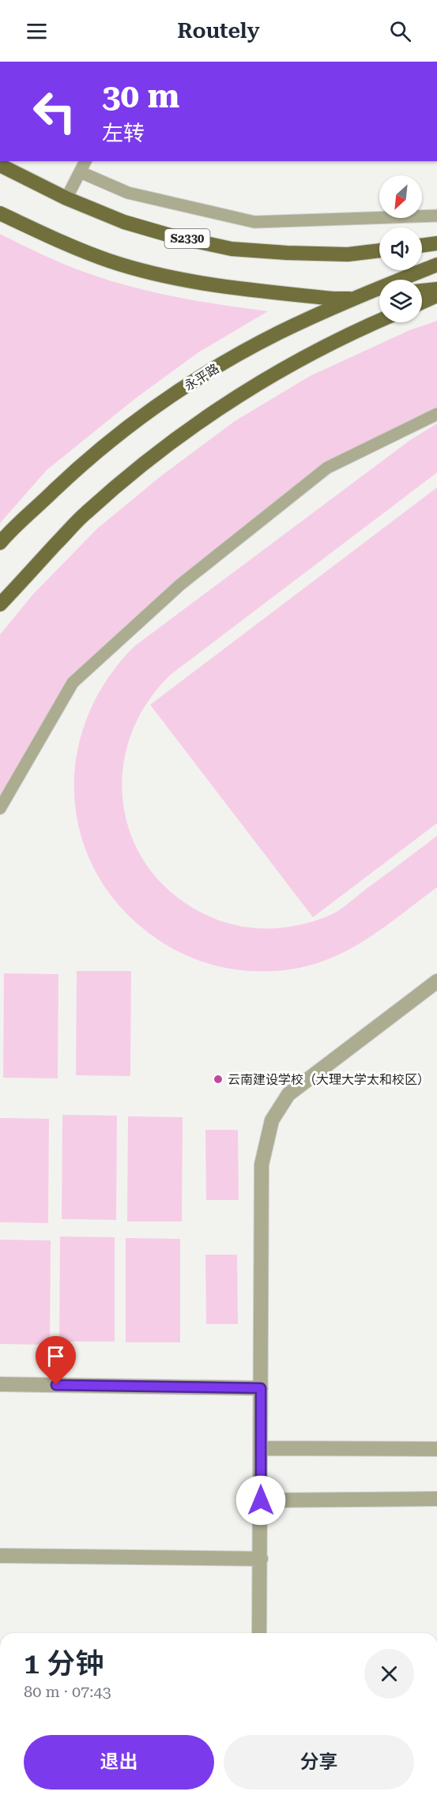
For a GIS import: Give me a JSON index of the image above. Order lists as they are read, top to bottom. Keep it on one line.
{"streets":{"main road":["S2330","永平路"]},"places":["云南建设学校（大理大学太和校区）"],"north":"bottom left","page":{"header":"Routely","turn":["30 m","左转"],"heading":["1 分钟","80 m · 07:43"],"buttons":["退出","分享"]}}
